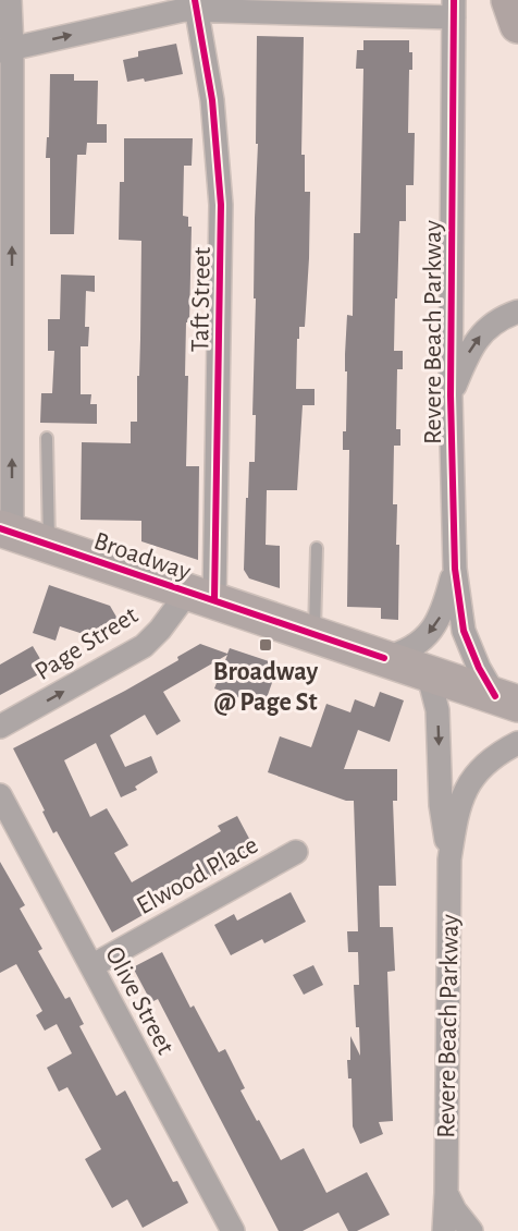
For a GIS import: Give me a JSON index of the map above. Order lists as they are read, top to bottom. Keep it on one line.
{"streets":{"main road":["Broadway"],"street":["Taft Street","Revere Beach Parkway","Page Street","Elwood Place","Olive Street"]},"crossings":[["Taft Street","Broadway"],["Taft Street","Page Street"],["Revere Beach Parkway","Broadway"],["Broadway","Page Street"],["Elwood Place","Olive Street"]],"one_way":["Page Street"],"places":{"transit":["Broadway @ Page St"]}}
